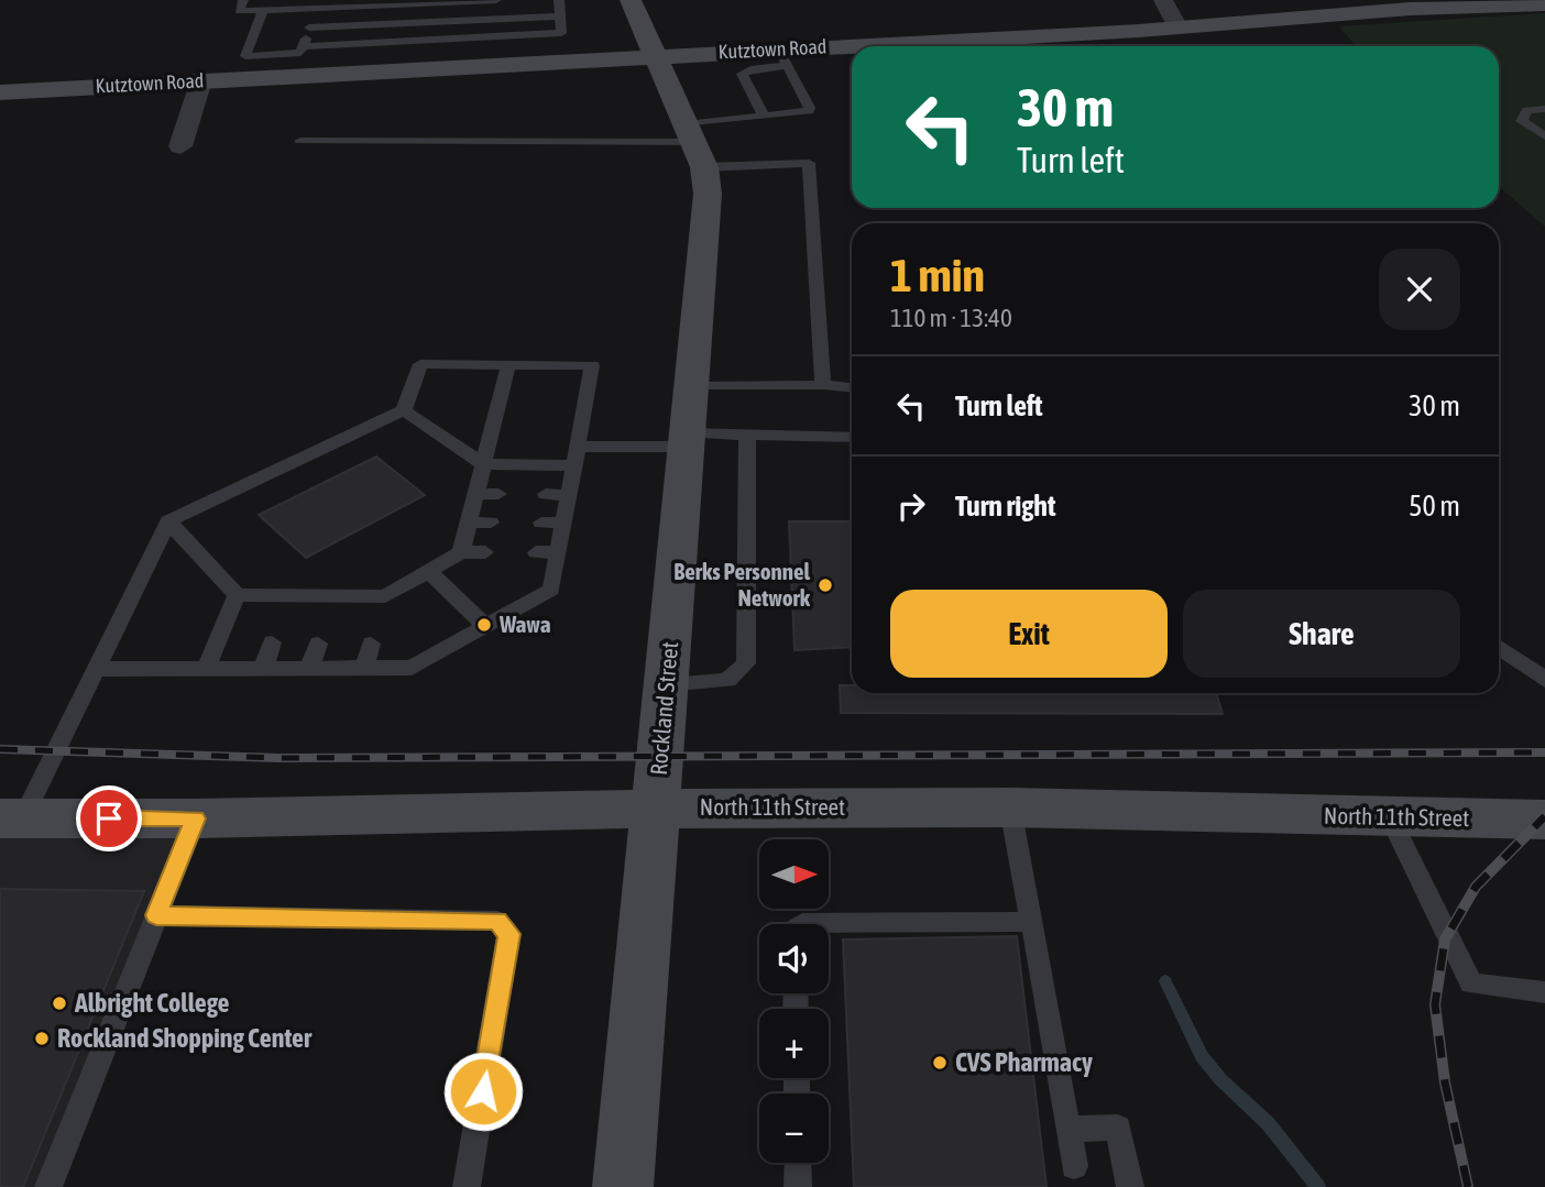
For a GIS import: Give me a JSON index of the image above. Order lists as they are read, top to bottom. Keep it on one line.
{"streets":{"main road":["Kutztown Road","Rockland Street","North 11th Street"]},"crossings":[["Kutztown Road","Rockland Street"],["Rockland Street","North 11th Street"]],"places":["Berks Personnel Network","Wawa","Albright College","Rockland Shopping Center","CVS Pharmacy"],"north":"right","page":{"turn":["30 m","Turn left"],"heading":["1 min","110 m · 13:40"],"list":[{"name":"Turn left","value":"30 m"},{"name":"Turn right","value":"50 m"}],"buttons":["Exit","Share"],"map_buttons":["+","−"]}}
